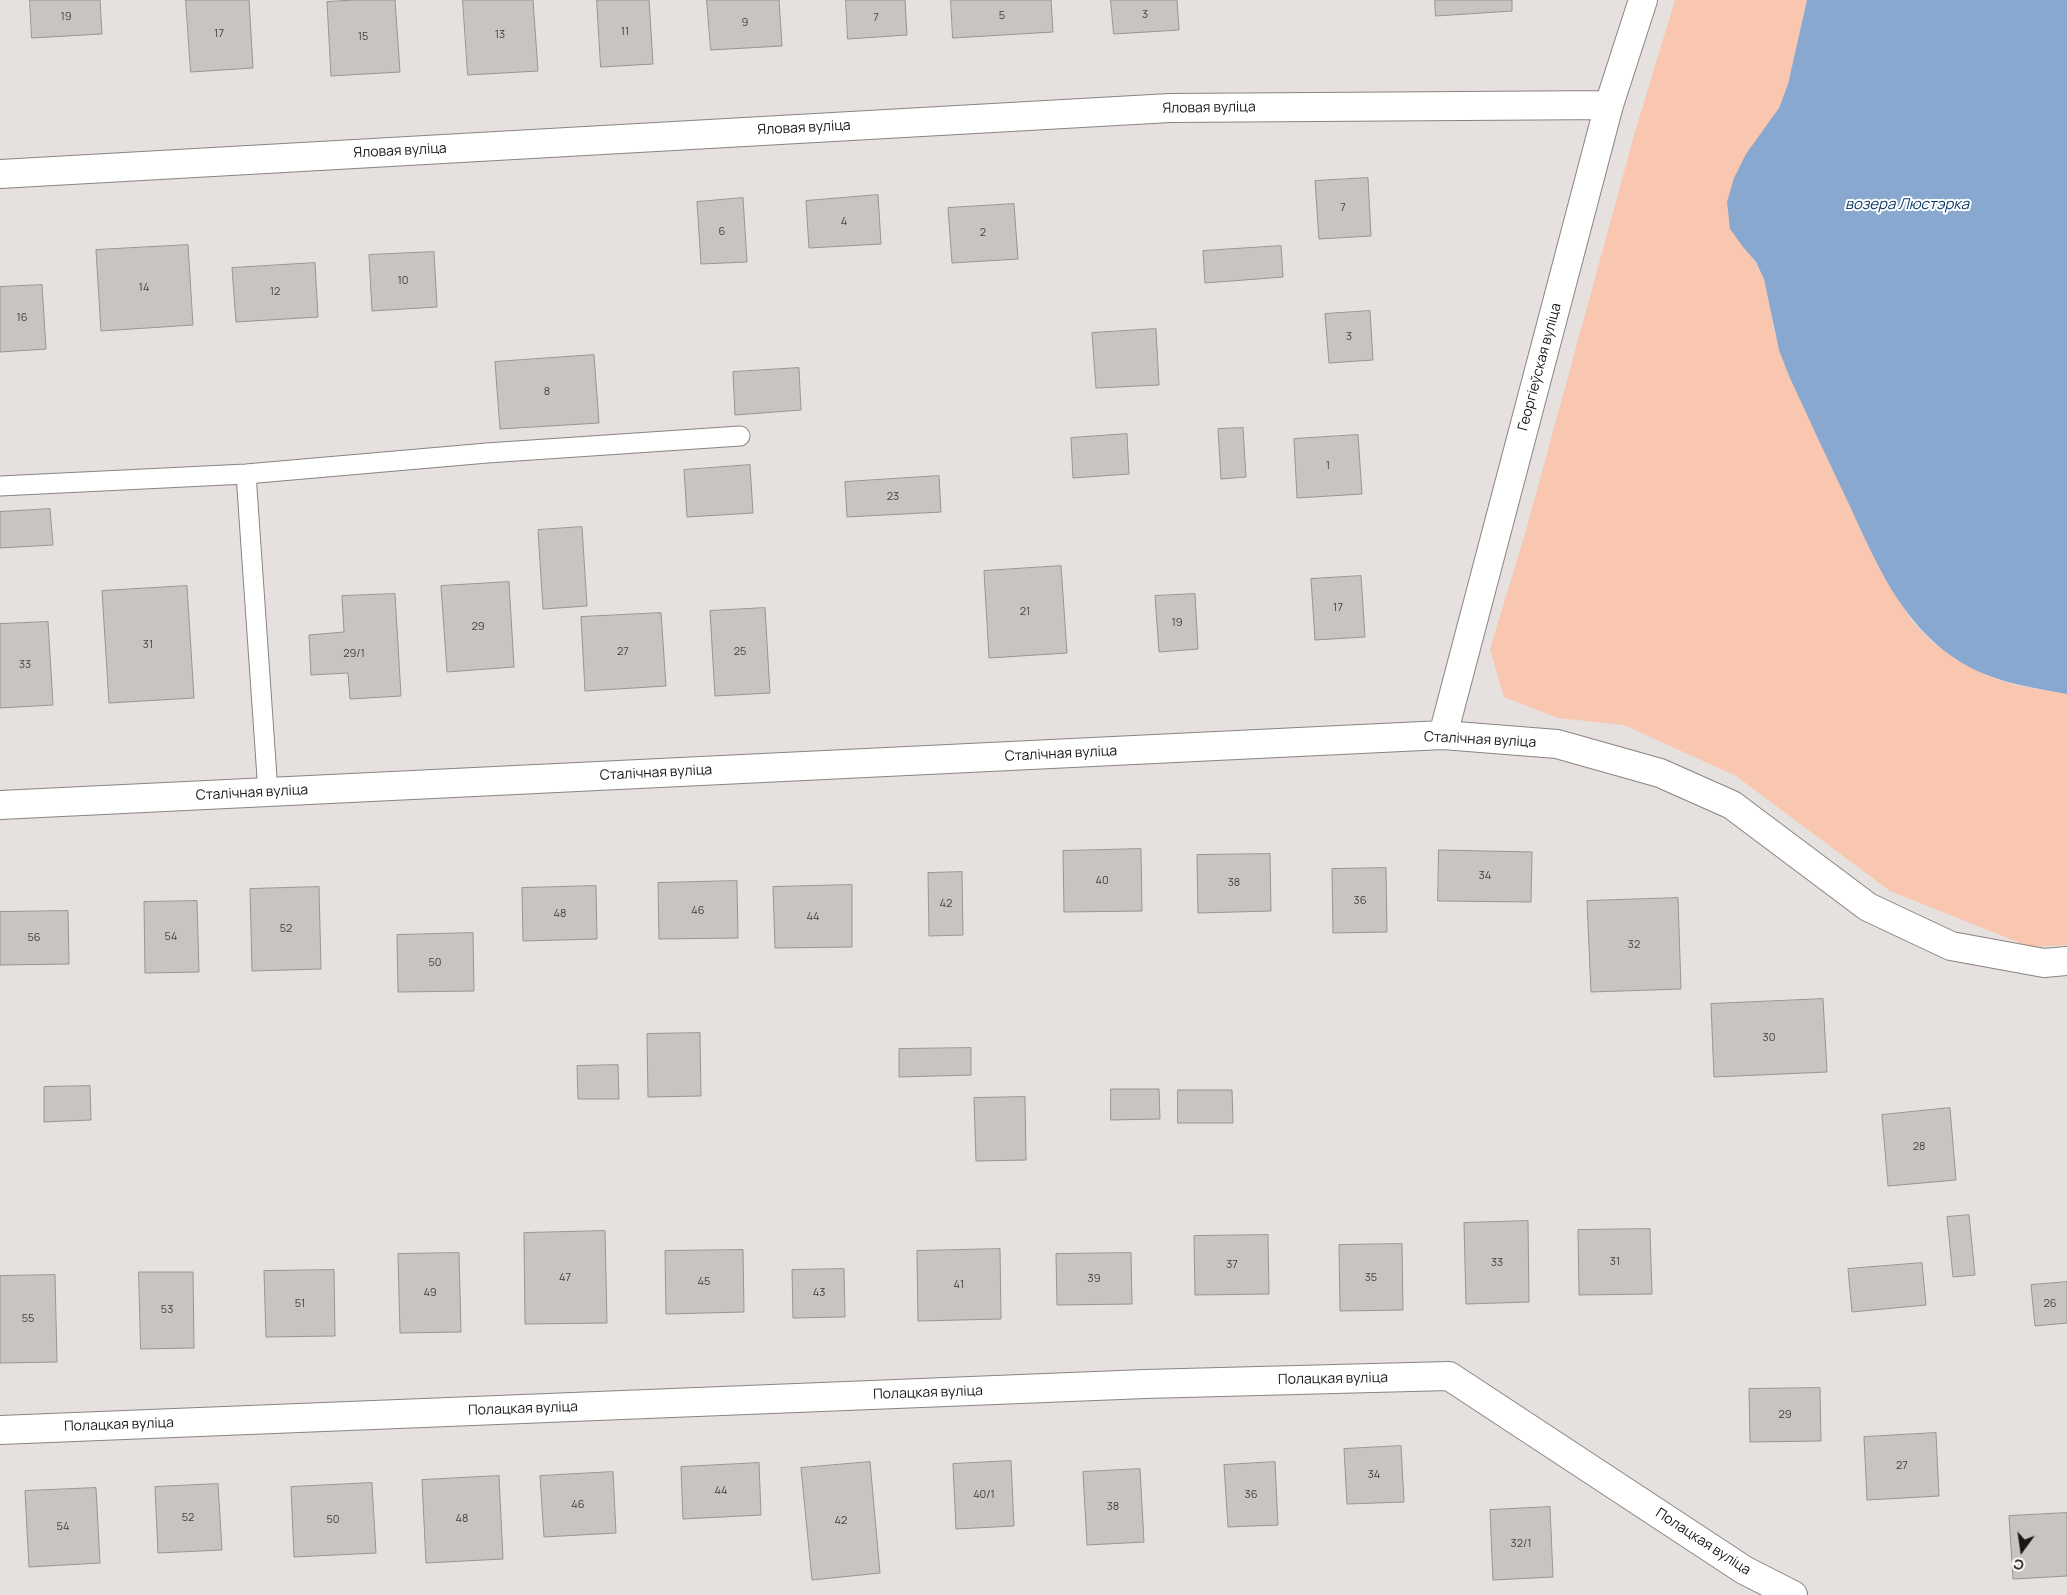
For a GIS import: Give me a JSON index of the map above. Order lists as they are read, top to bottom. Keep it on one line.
{"streets":{"street":["Яловая вуліца","Георгіеўская вуліца","Сталічная вуліца","Полацкая вуліца"]},"crossings":[["Яловая вуліца","Георгіеўская вуліца"],["Георгіеўская вуліца","Сталічная вуліца"]],"water":["возера Люстэрка"],"house_numbers":["3","5","19","7","9","11","17","13","15","7","4","6","2","10","14","12","16","3","8","1","23","17","21","19","29","31","27","25","29/1","33","34","40","38","36","42","46","48","44","52","54","56","32","50","30","28","31","33","37","47","35","39","45","41","49","43","51","26","53","55","29","27","34","44","40/1","36","46","38","52","48","50","42","54","32/1"],"north":"bottom"}
